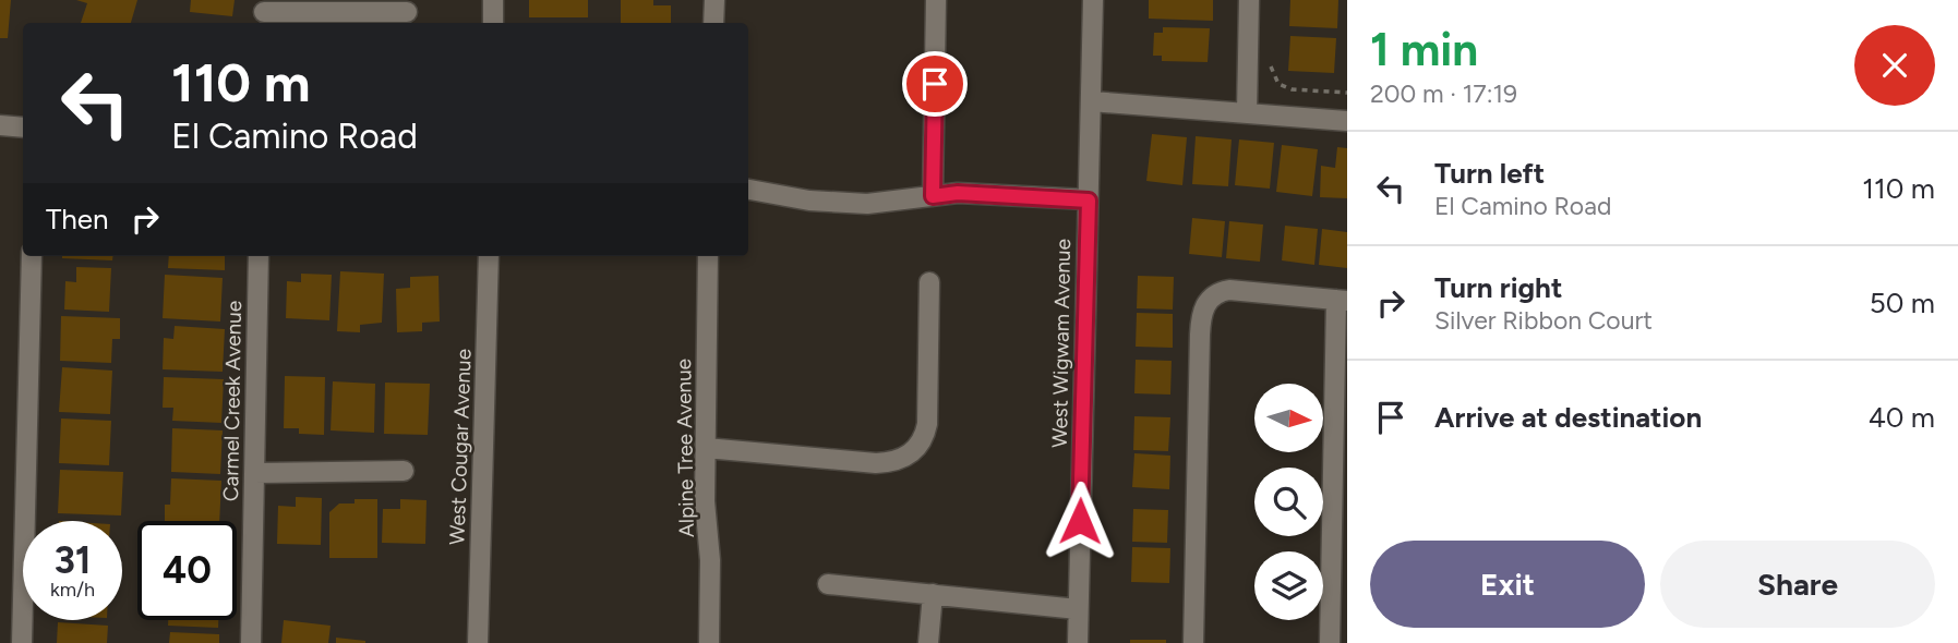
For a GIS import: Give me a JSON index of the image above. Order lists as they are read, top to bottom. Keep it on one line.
{"streets":{"street":["West Wigwam Avenue","Carmel Creek Avenue","West Cougar Avenue","Alpine Tree Avenue"]},"north":"right","page":{"heading":["1 min","200 m · 17:19"],"turn":["110 m","El Camino Road"],"list":[{"name":"Turn left","note":"El Camino Road","value":"110 m"},{"name":"Turn right","note":"Silver Ribbon Court","value":"50 m"},{"name":"Arrive at destination","value":"40 m"}],"then":"Then","speed":"31 km/h","limit":"40","buttons":["Exit","Share"]}}
